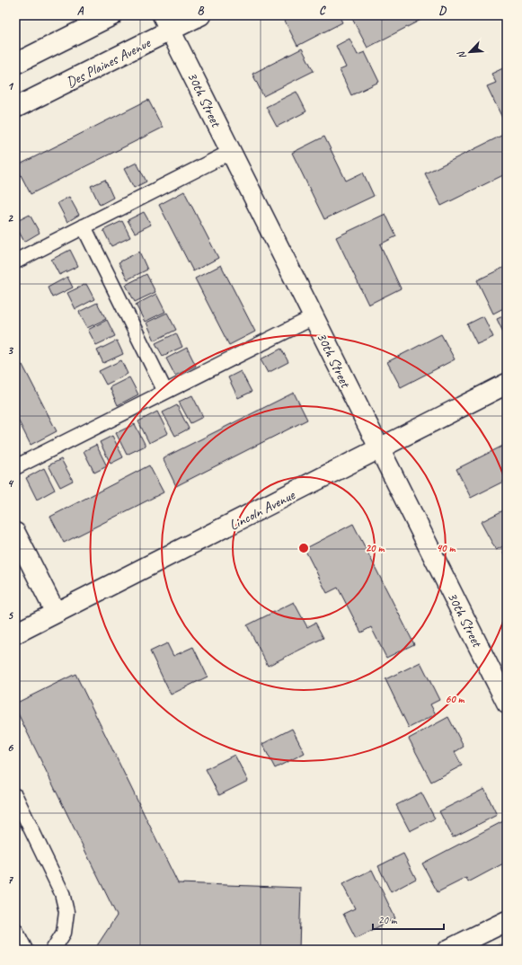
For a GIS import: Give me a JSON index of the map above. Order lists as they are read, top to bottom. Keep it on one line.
{"streets":{"street":["Des Plaines Avenue","30th Street","Lincoln Avenue"]},"crossings":[["Des Plaines Avenue","30th Street"],["30th Street","Lincoln Avenue"]],"scale_bar":"20 m","north":"bottom left","grid":{"columns":["A","B","C","D"],"rows":["1","2","3","4","5","6","7"]},"rings":["20 m","40 m","60 m"]}
